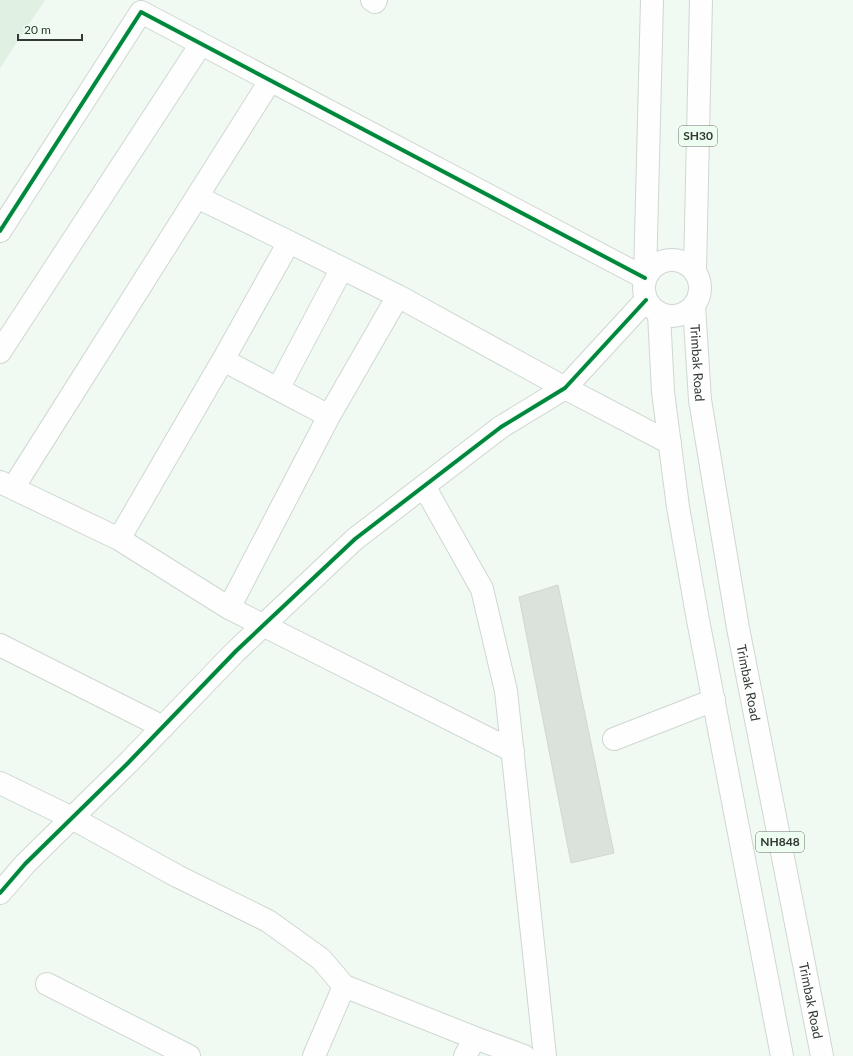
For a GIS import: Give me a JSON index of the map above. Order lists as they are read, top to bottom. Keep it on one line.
{"streets":{"main road":["SH30","Trimbak Road","NH848"]},"crossings":[["SH30","Trimbak Road"]],"scale_bar":"20 m"}
